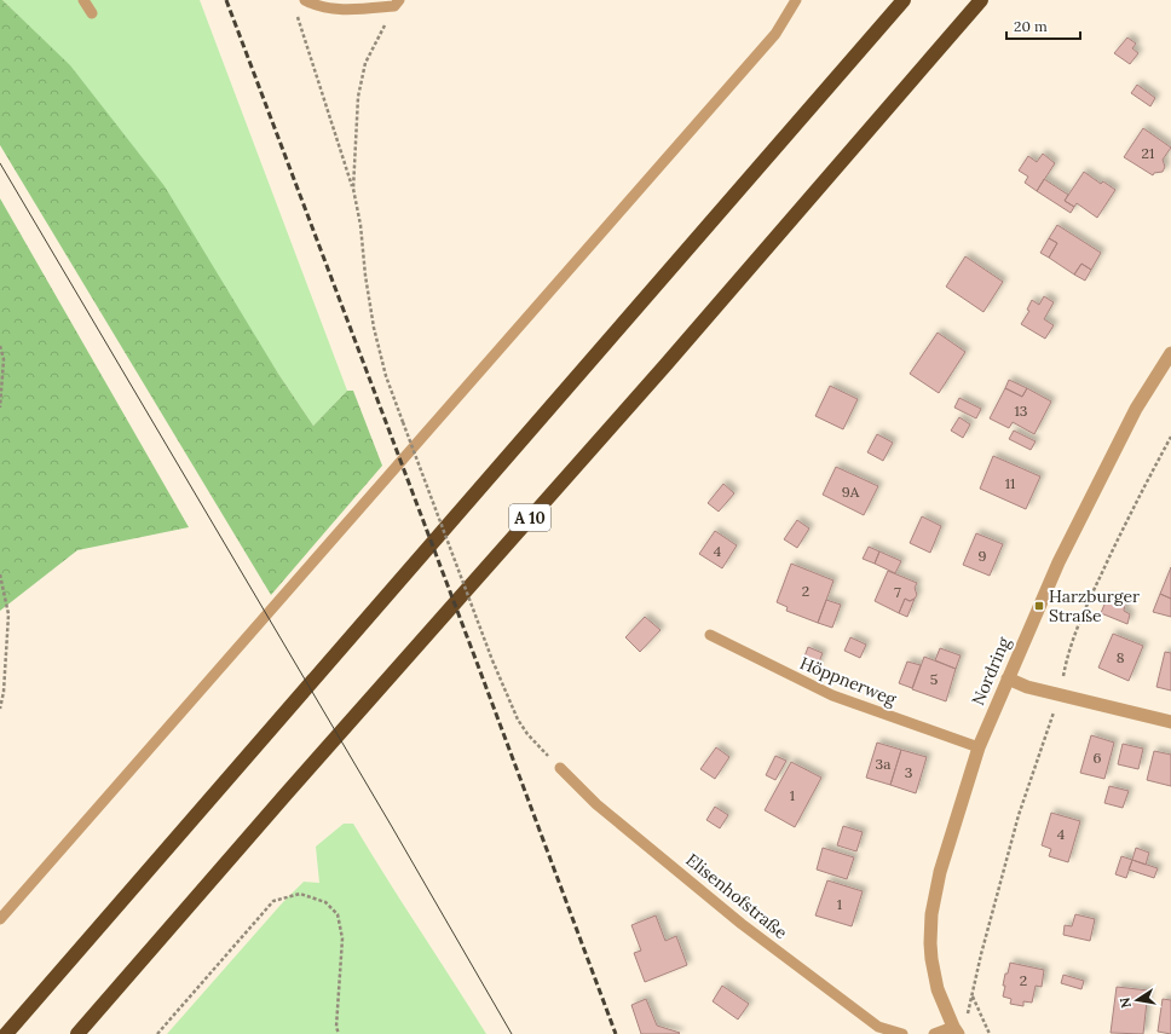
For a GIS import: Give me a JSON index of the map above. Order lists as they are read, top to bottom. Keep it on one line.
{"streets":{"highway":["A 10"],"street":["Nordring"],"lane":["Höppnerweg","Elisenhofstraße"]},"crossings":[["Nordring","Höppnerweg"]],"places":{"transit":["Harzburger Straße"]},"house_numbers":["21","13","11","9A","4","9","2","7","8","5","6","3a","3","1","4","1","2"],"scale_bar":"20 m","north":"left"}
